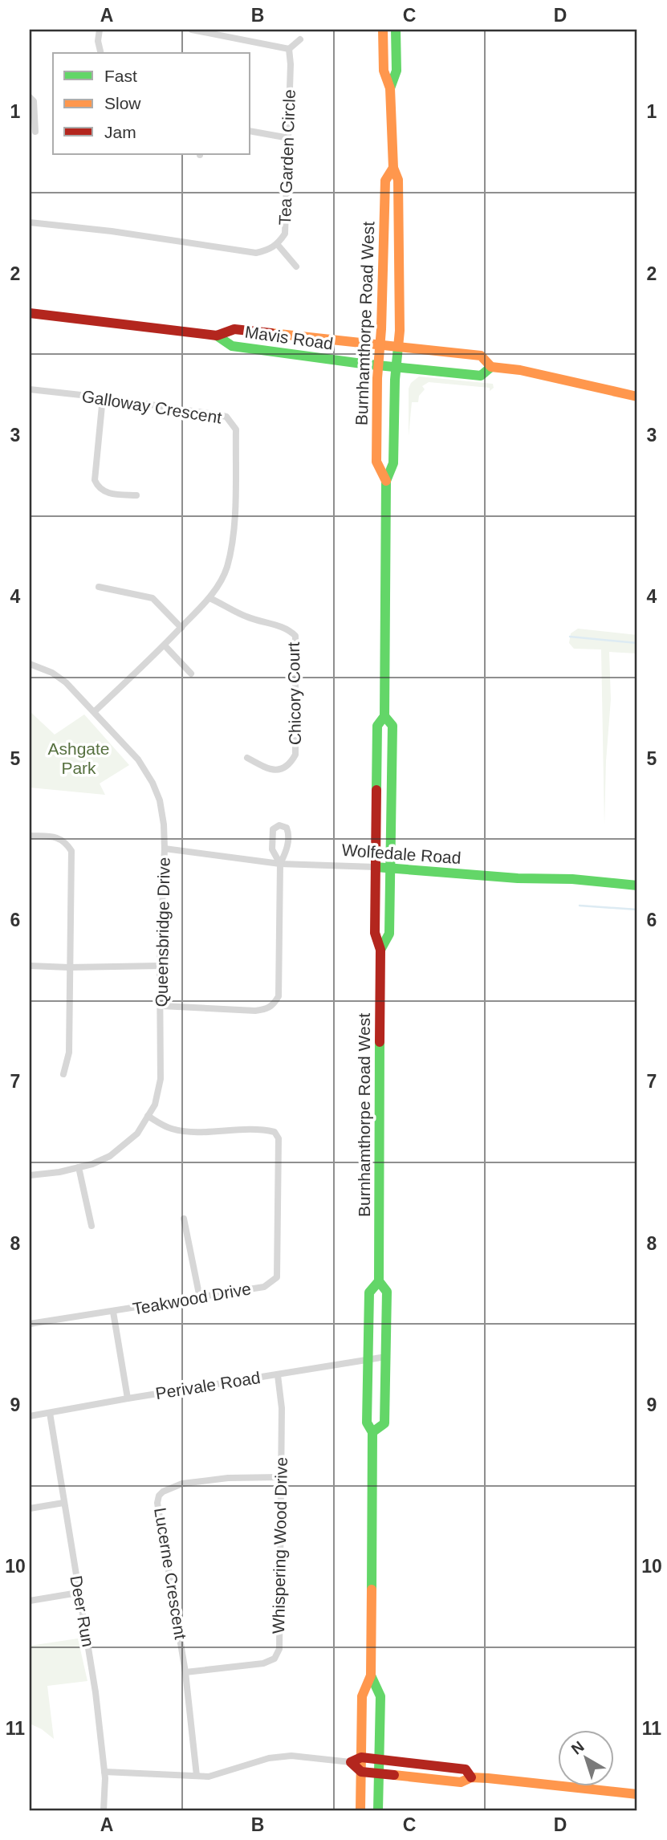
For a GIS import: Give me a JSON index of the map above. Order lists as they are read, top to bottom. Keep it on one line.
{"streets":{"main road":["Burnhamthorpe Road West","Mavis Road","Wolfedale Road"],"street":["Tea Garden Circle","Galloway Crescent","Chicory Court","Queensbridge Drive","Teakwood Drive","Perivale Road","Whispering Wood Drive","Lucerne Crescent","Deer Run"]},"crossings":[["Burnhamthorpe Road West","Mavis Road"],["Burnhamthorpe Road West","Wolfedale Road"],["Burnhamthorpe Road West","Perivale Road"],["Galloway Crescent","Chicory Court"],["Galloway Crescent","Queensbridge Drive"],["Wolfedale Road","Queensbridge Drive"],["Queensbridge Drive","Teakwood Drive"],["Perivale Road","Whispering Wood Drive"],["Perivale Road","Deer Run"],["Whispering Wood Drive","Lucerne Crescent"]],"parks":["Ashgate Park"],"legend":["Fast","Slow","Jam"],"north":"top left","grid":{"columns":["A","B","C","D"],"rows":["1","2","3","4","5","6","7","8","9","10","11"]}}
